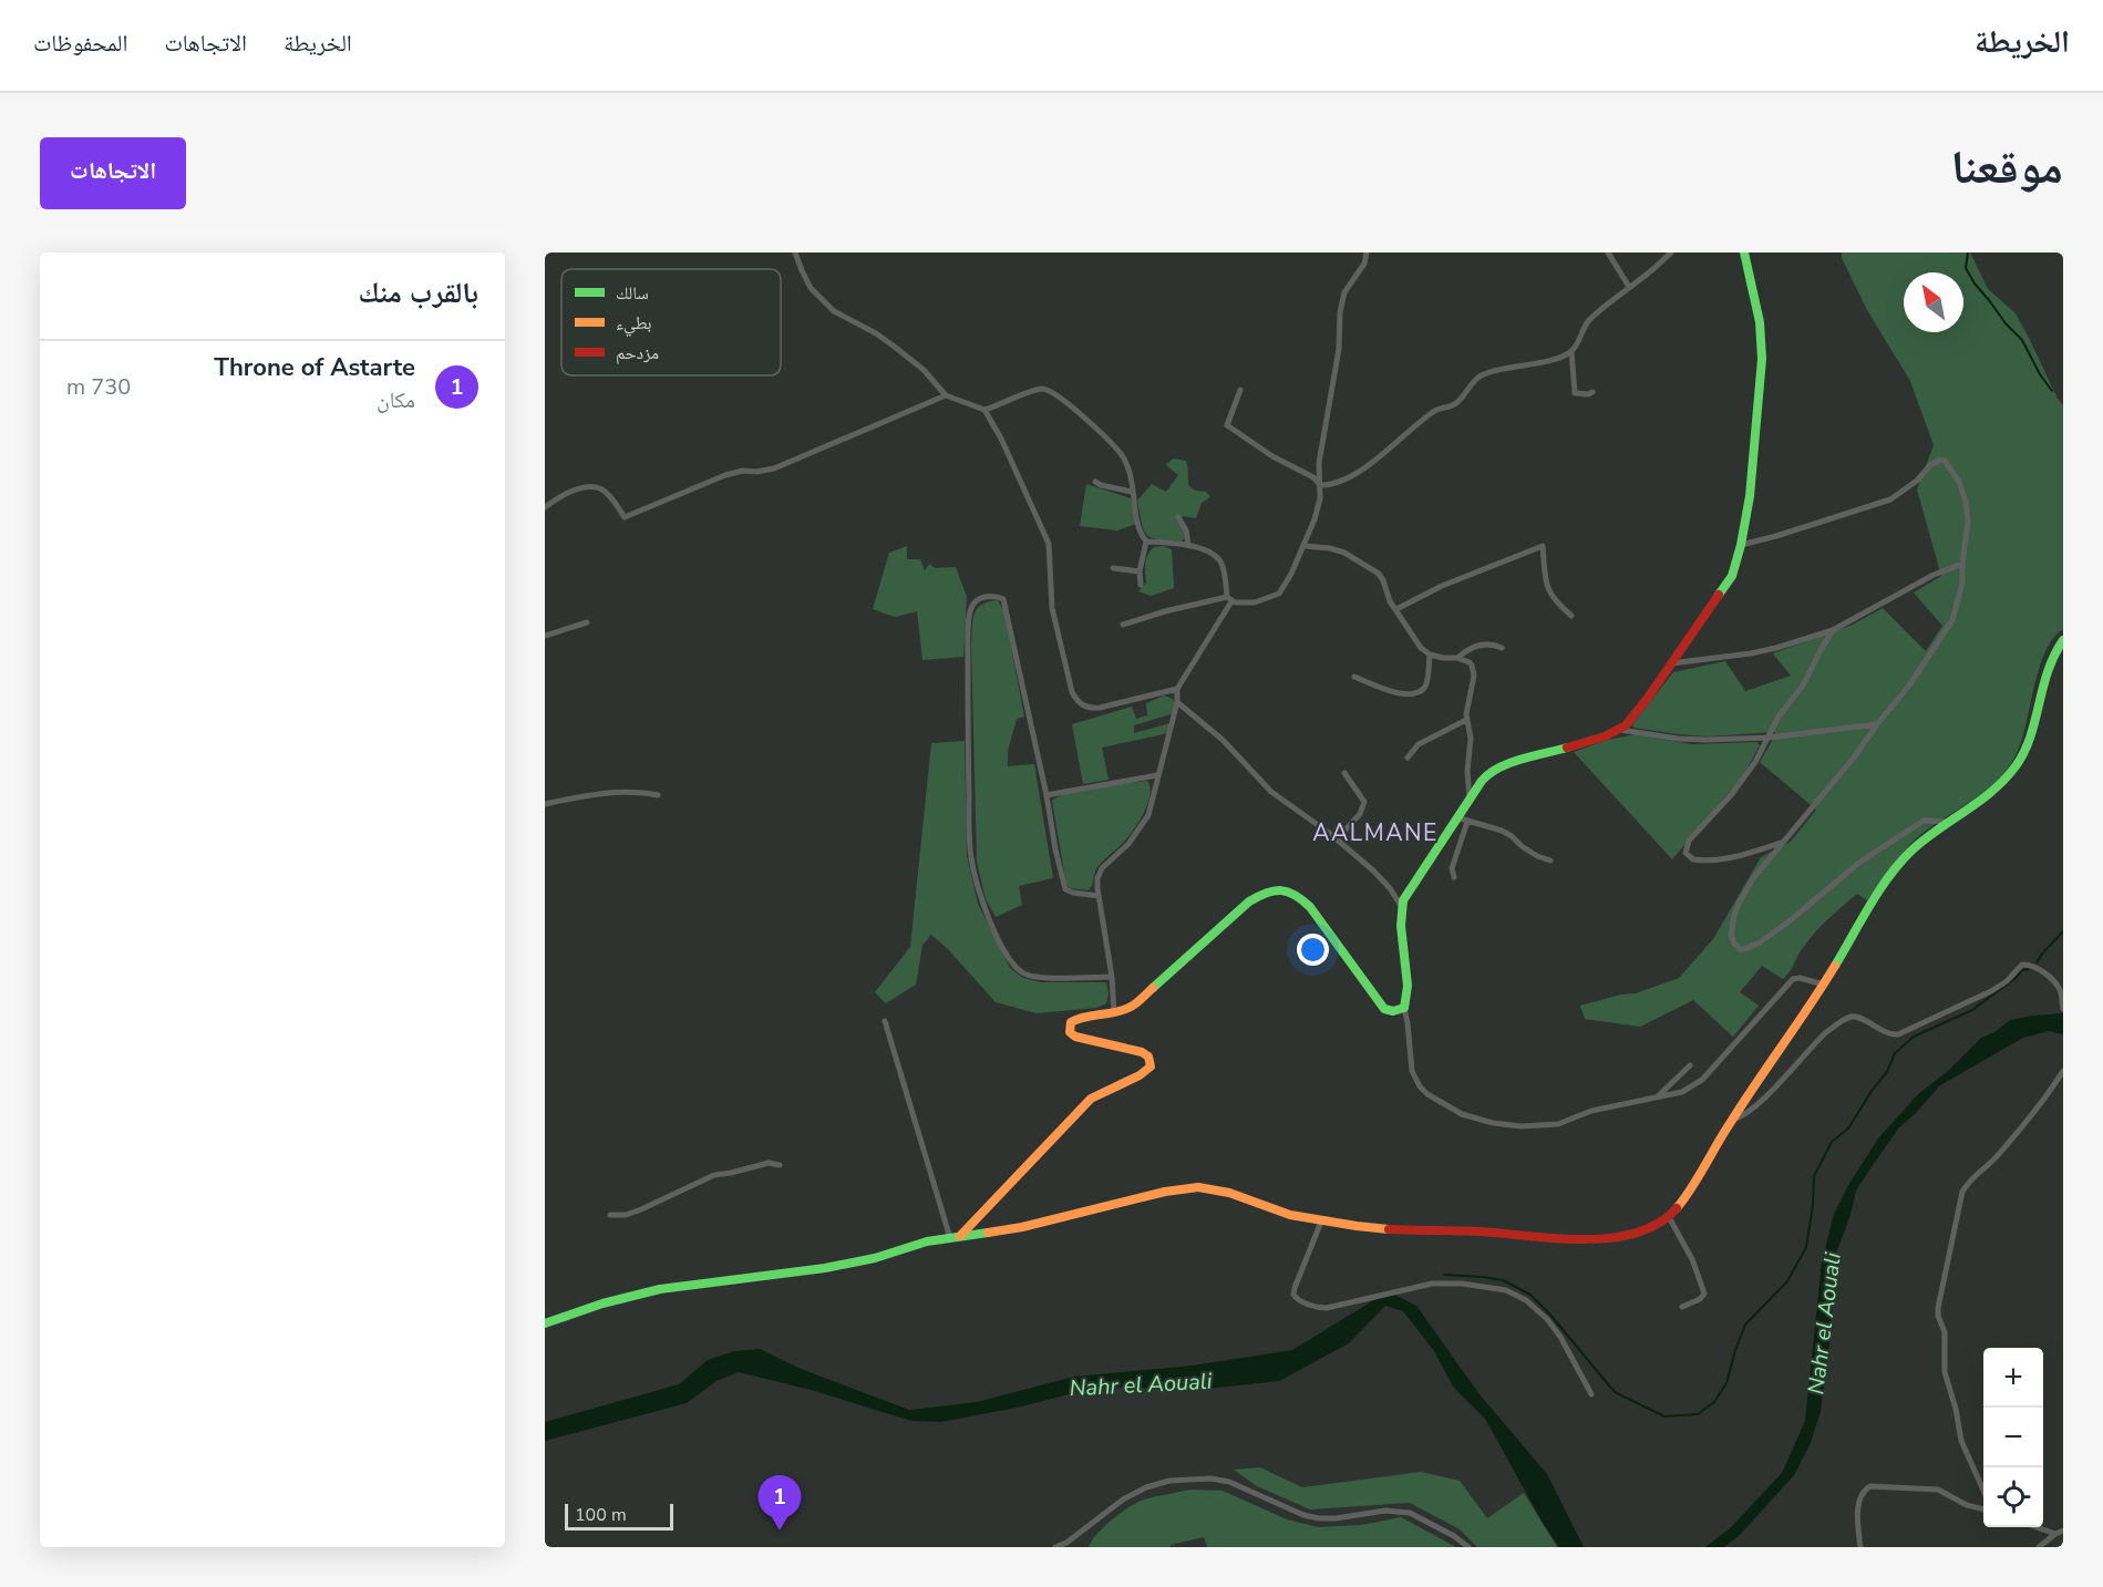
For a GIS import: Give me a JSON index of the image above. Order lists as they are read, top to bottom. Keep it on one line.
{"districts":["AALMANE"],"water":["Nahr el Aouali"],"legend":["سالك","بطيء","مزدحم"],"scale_bar":"100 m","north":"top left","page":{"header":"الخريطة","nav":["الخريطة","الاتجاهات","المحفوظات"],"title":"موقعنا","buttons":"الاتجاهات","heading":"بالقرب منك","list":[{"mark":"1","name":"Throne of Astarte","note":"مكان","value":"730 m"}],"map_buttons":["+","−"],"pins":"1","scale":"100 m"}}
